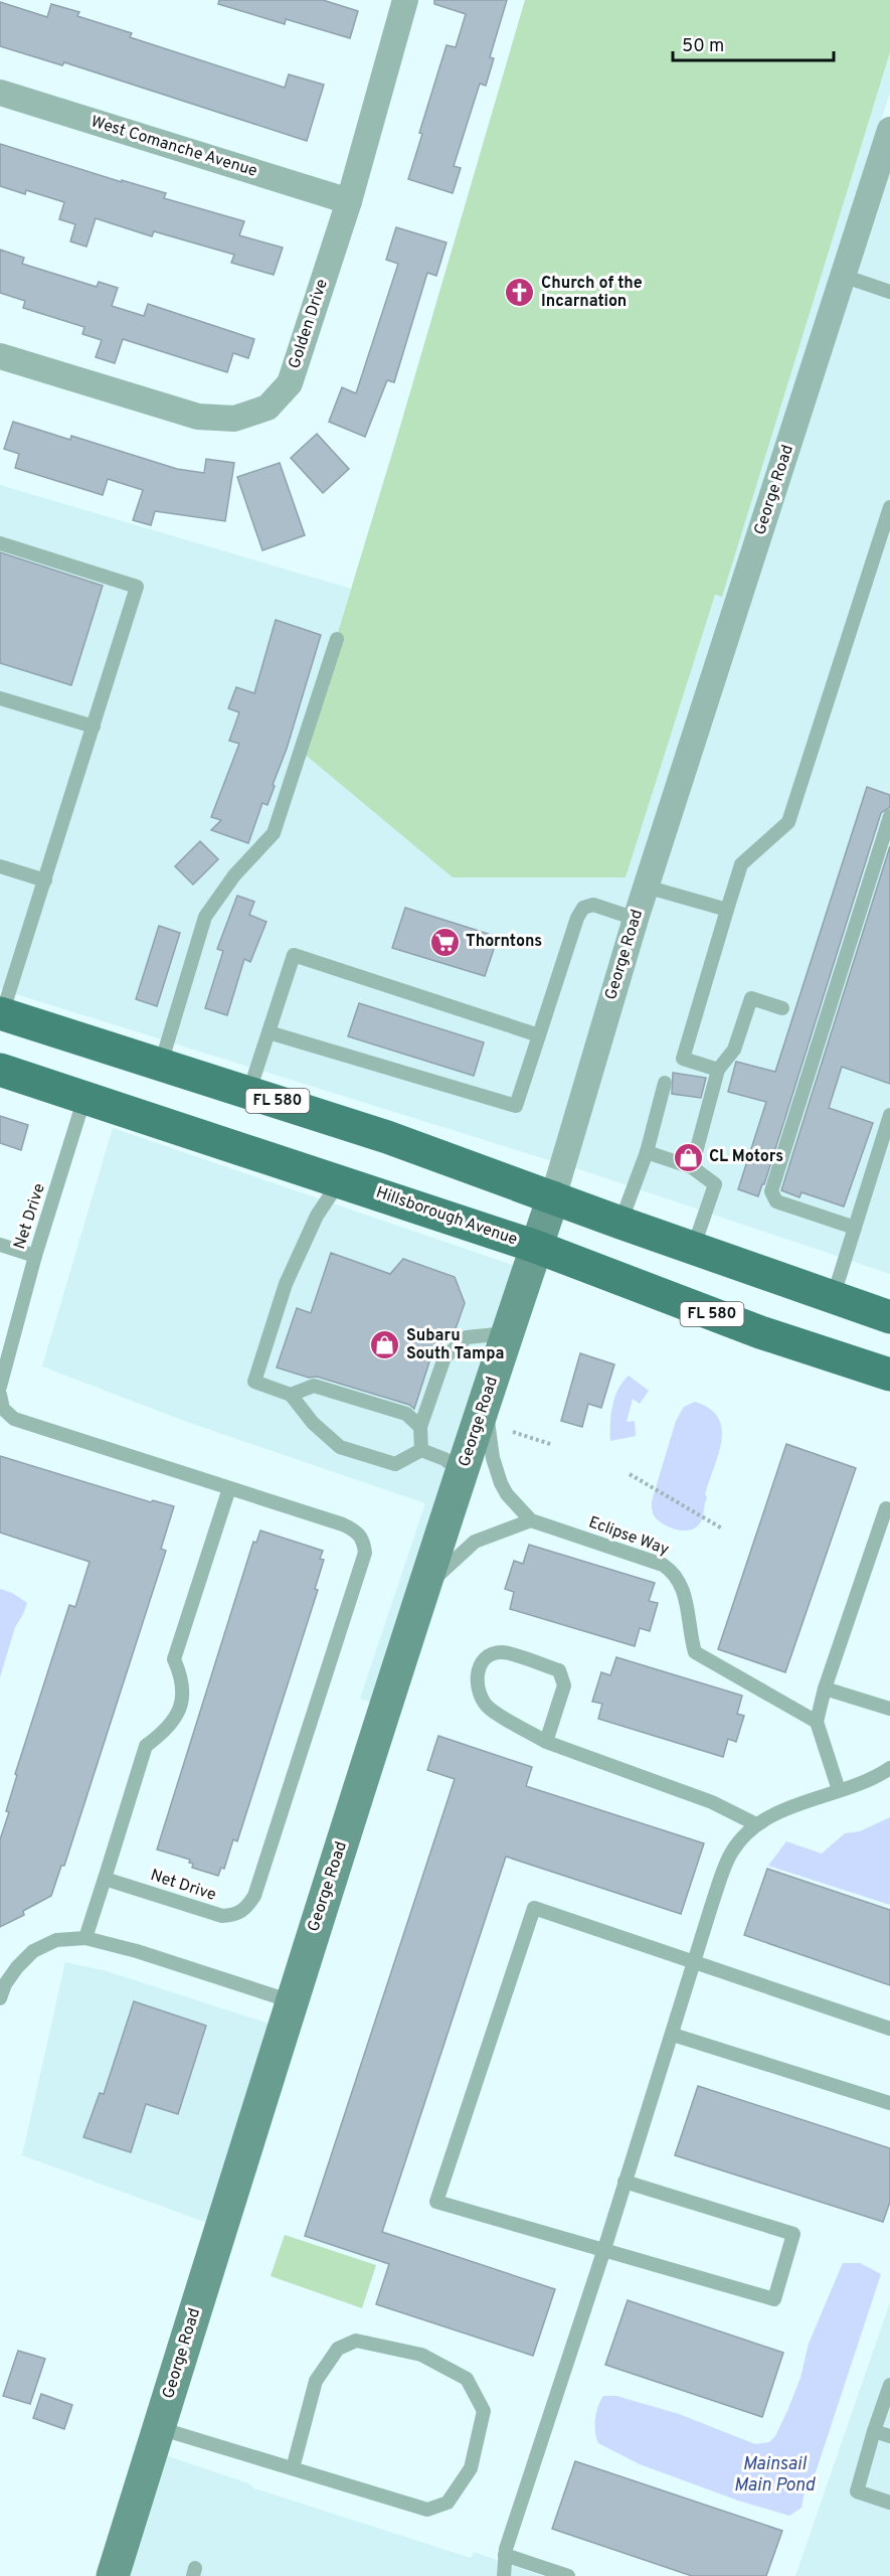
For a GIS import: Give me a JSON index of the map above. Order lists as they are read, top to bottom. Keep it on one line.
{"streets":{"main road":["FL 580","Hillsborough Avenue"],"street":["West Comanche Avenue","Golden Drive","George Road"],"lane":["Net Drive","Eclipse Way"]},"crossings":[["West Comanche Avenue","Golden Drive"],["George Road","FL 580"],["George Road","Hillsborough Avenue"],["Net Drive","Hillsborough Avenue"]],"water":["Mainsail Main Pond"],"places":{"church":["Church of the Incarnation"],"supermarket":["Thorntons"],"shop":["CL Motors","Subaru South Tampa"]},"scale_bar":"50 m"}
